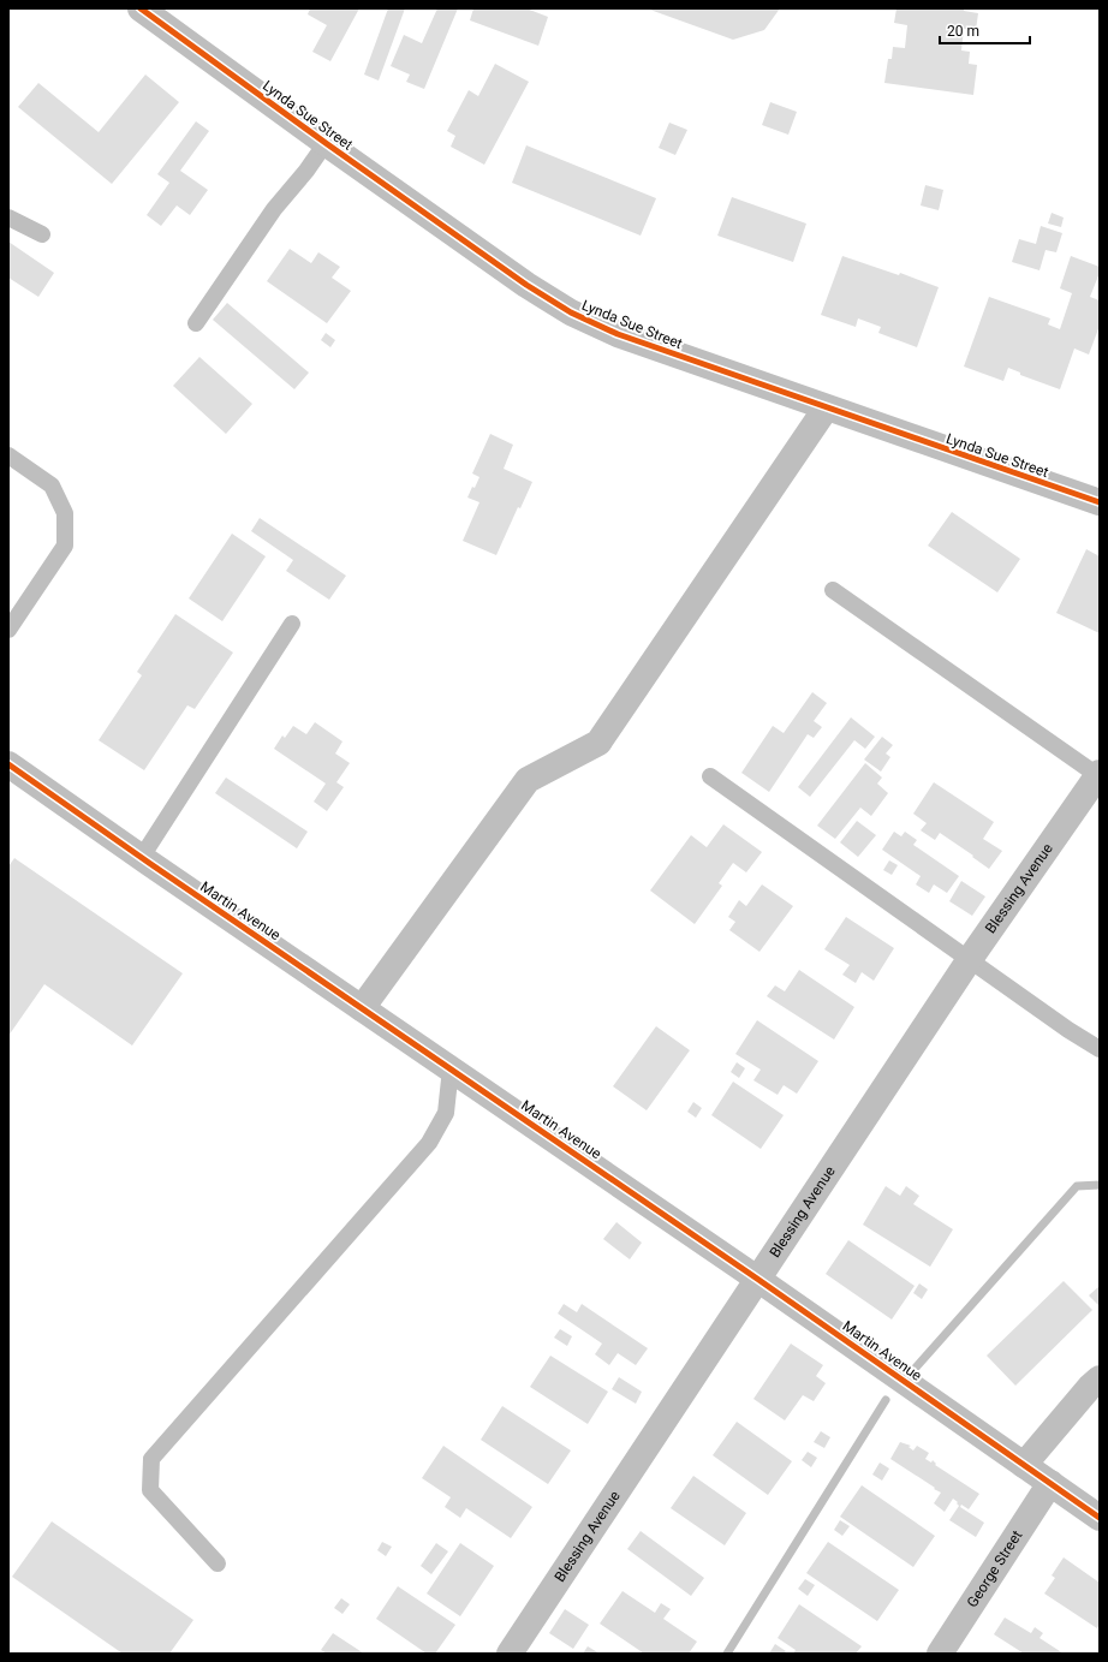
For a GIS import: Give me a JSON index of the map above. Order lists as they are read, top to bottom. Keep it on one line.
{"streets":{"street":["Lynda Sue Street","Blessing Avenue","Martin Avenue","George Street"]},"crossings":[["Blessing Avenue","Martin Avenue"],["Martin Avenue","George Street"]],"scale_bar":"20 m"}
